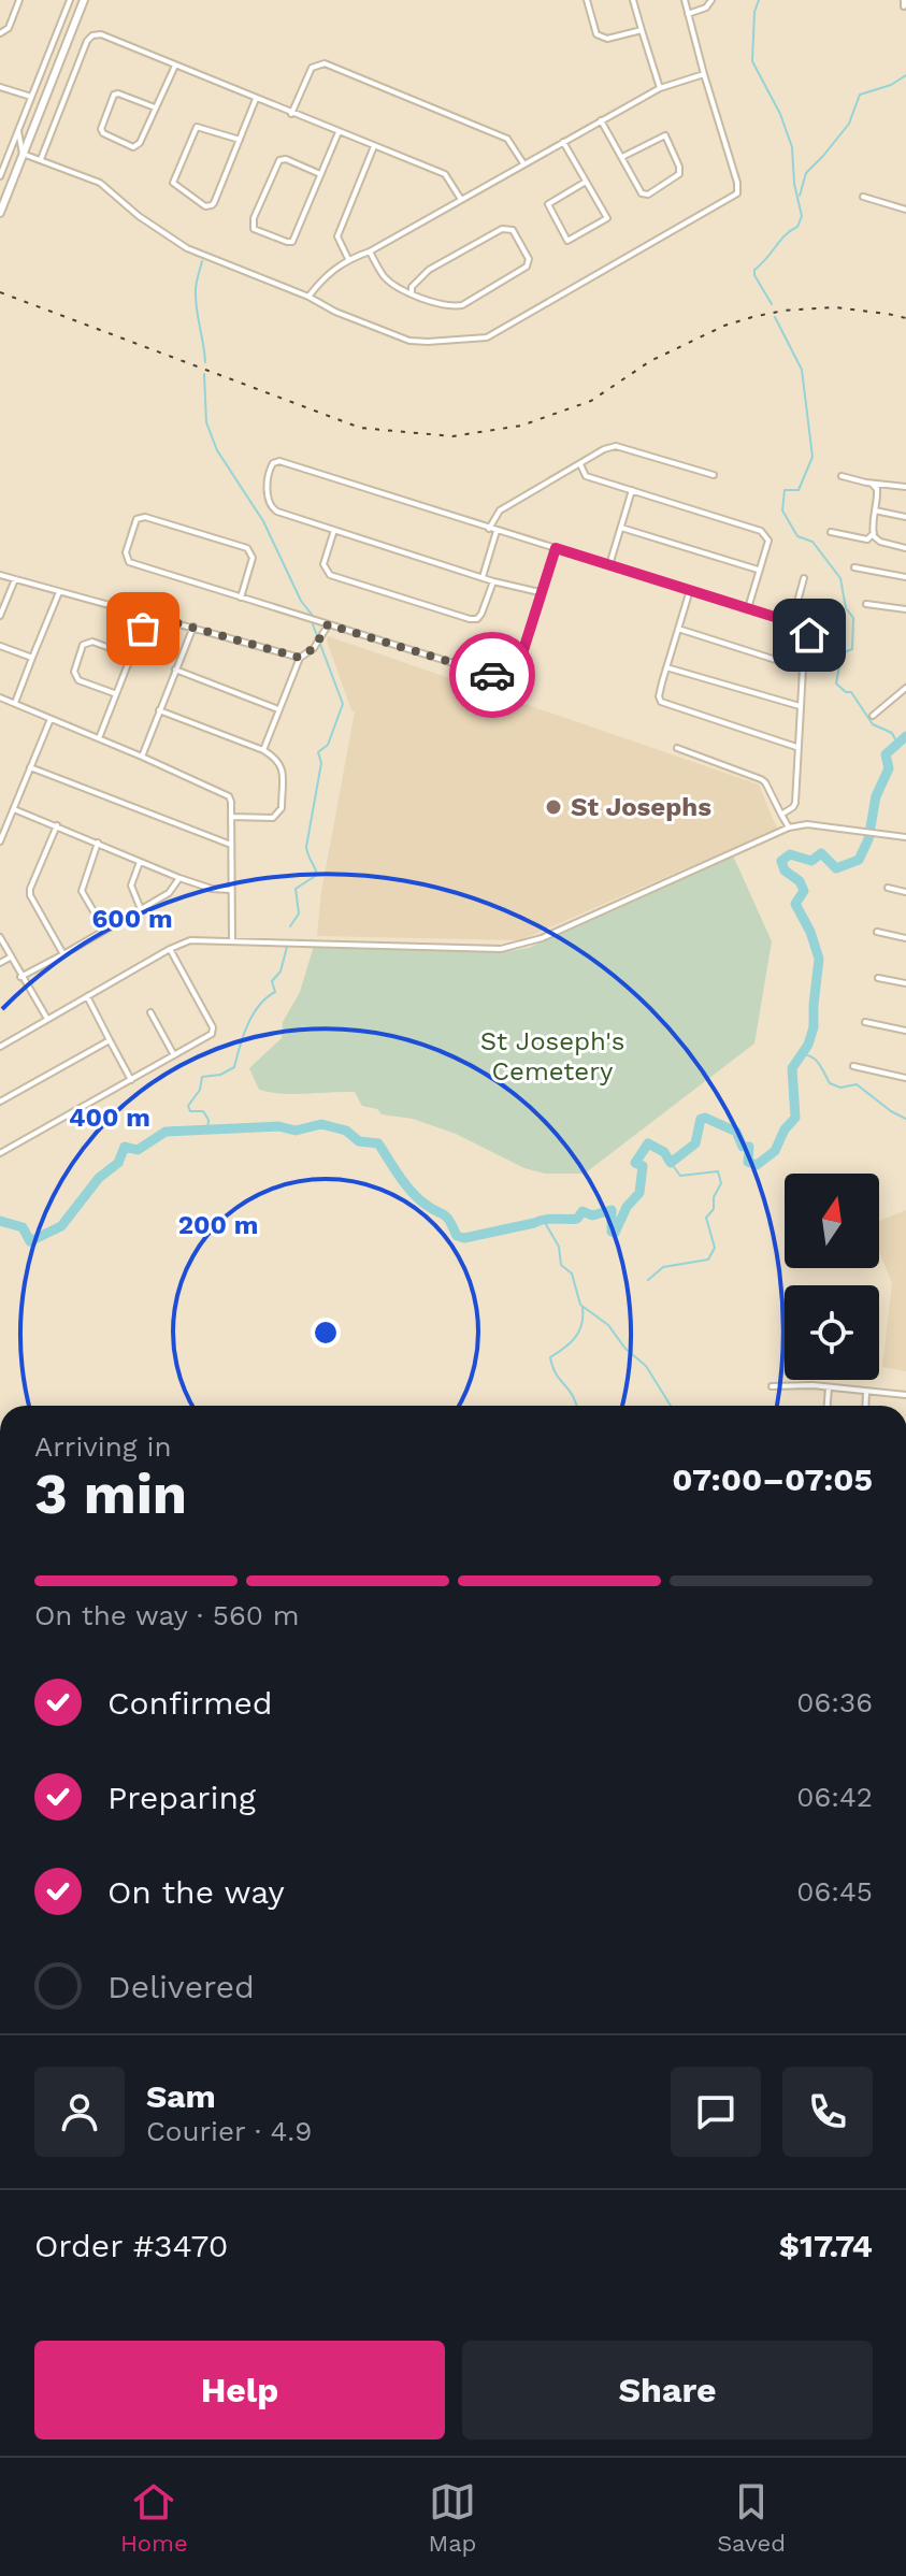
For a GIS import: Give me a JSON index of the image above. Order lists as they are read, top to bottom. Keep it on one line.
{"parks":["St Joseph's Cemetery"],"places":["St Josephs"],"north":"top","page":{"heading":["3 min","Arriving in","07:00–07:05"],"panel":["Sam","Courier · 4.9","Order #3470","$17.74"],"bar":"On the way · 560 m","list":[["Confirmed","06:36"],["Preparing","06:42"],["On the way","06:45"],"Delivered"],"buttons":["Help","Share"],"tabs":["Home","Map","Saved"]},"rings":["600 m","400 m","200 m"]}
